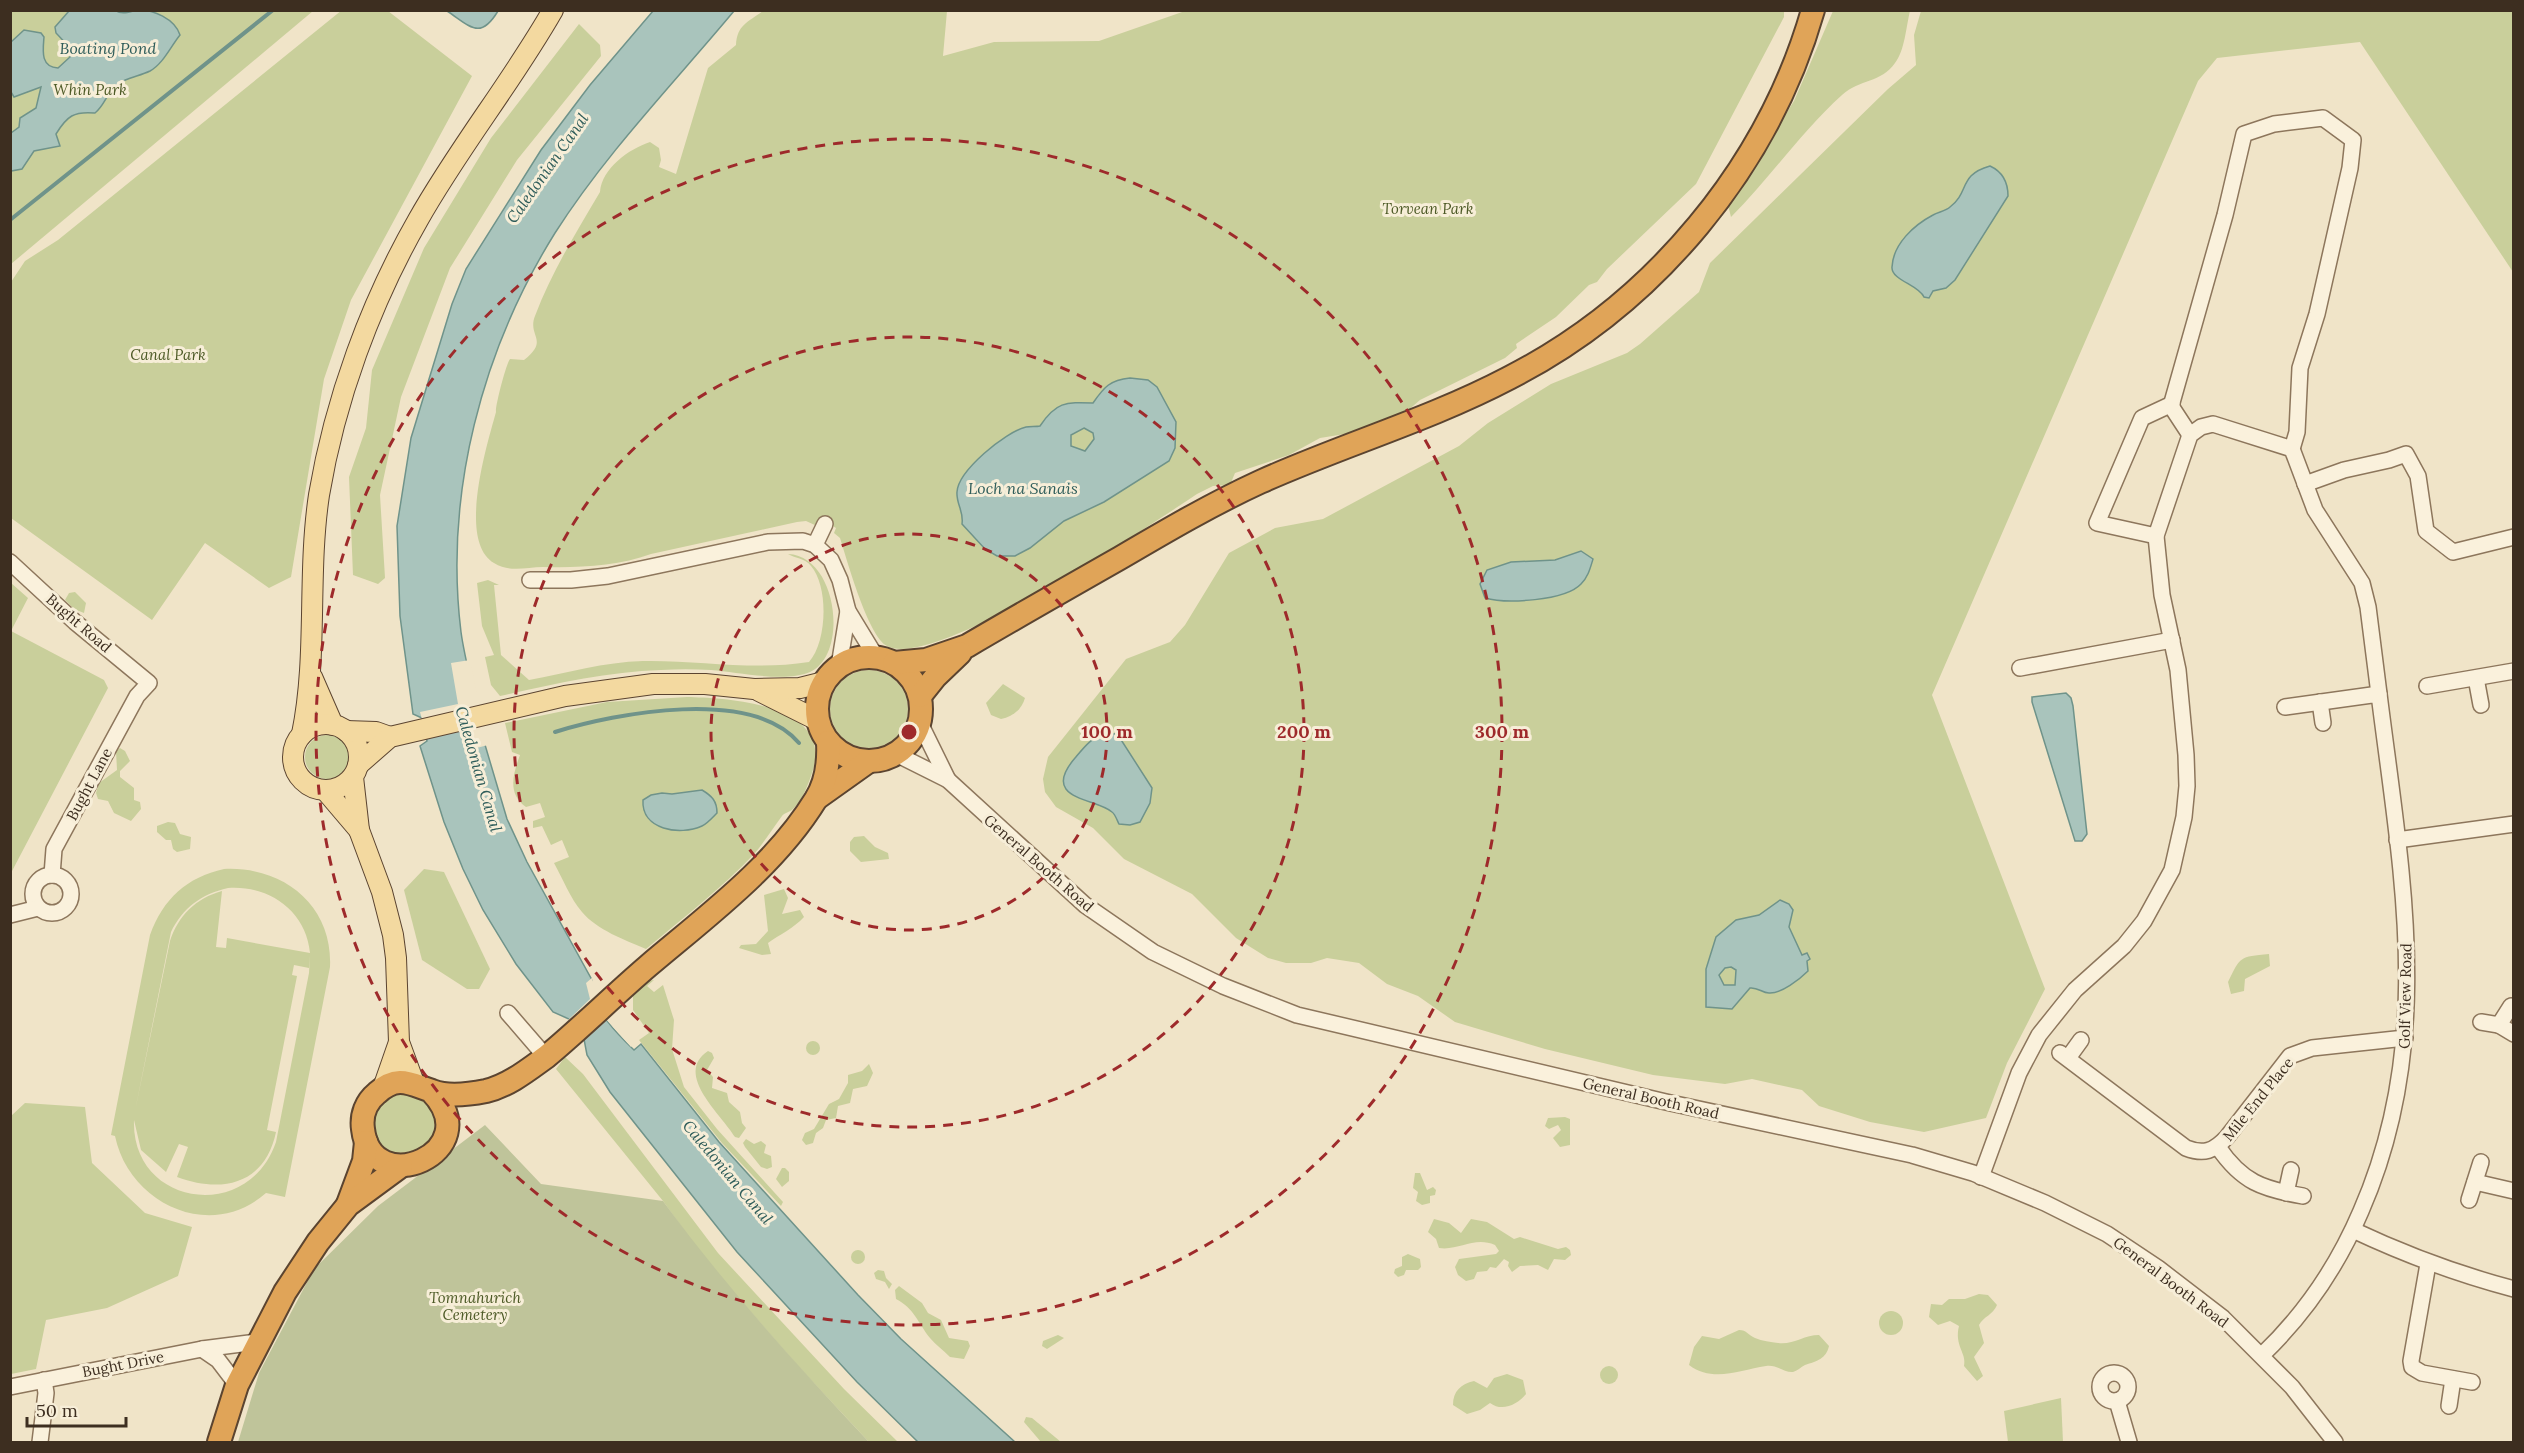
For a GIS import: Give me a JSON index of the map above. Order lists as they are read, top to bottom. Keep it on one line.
{"streets":{"street":["Bught Road","Bught Lane","General Booth Road","Golf View Road","Mile End Place","Bught Drive"]},"crossings":[["Bught Road","Bught Lane"],["General Booth Road","Golf View Road"],["Golf View Road","Mile End Place"]],"water":["Boating Pond","Caledonian Canal","Loch na Sanais"],"parks":["Whin Park","Torvean Park","Canal Park","Tomnahurich Cemetery"],"scale_bar":"50 m","rings":["100 m","200 m","300 m"]}
